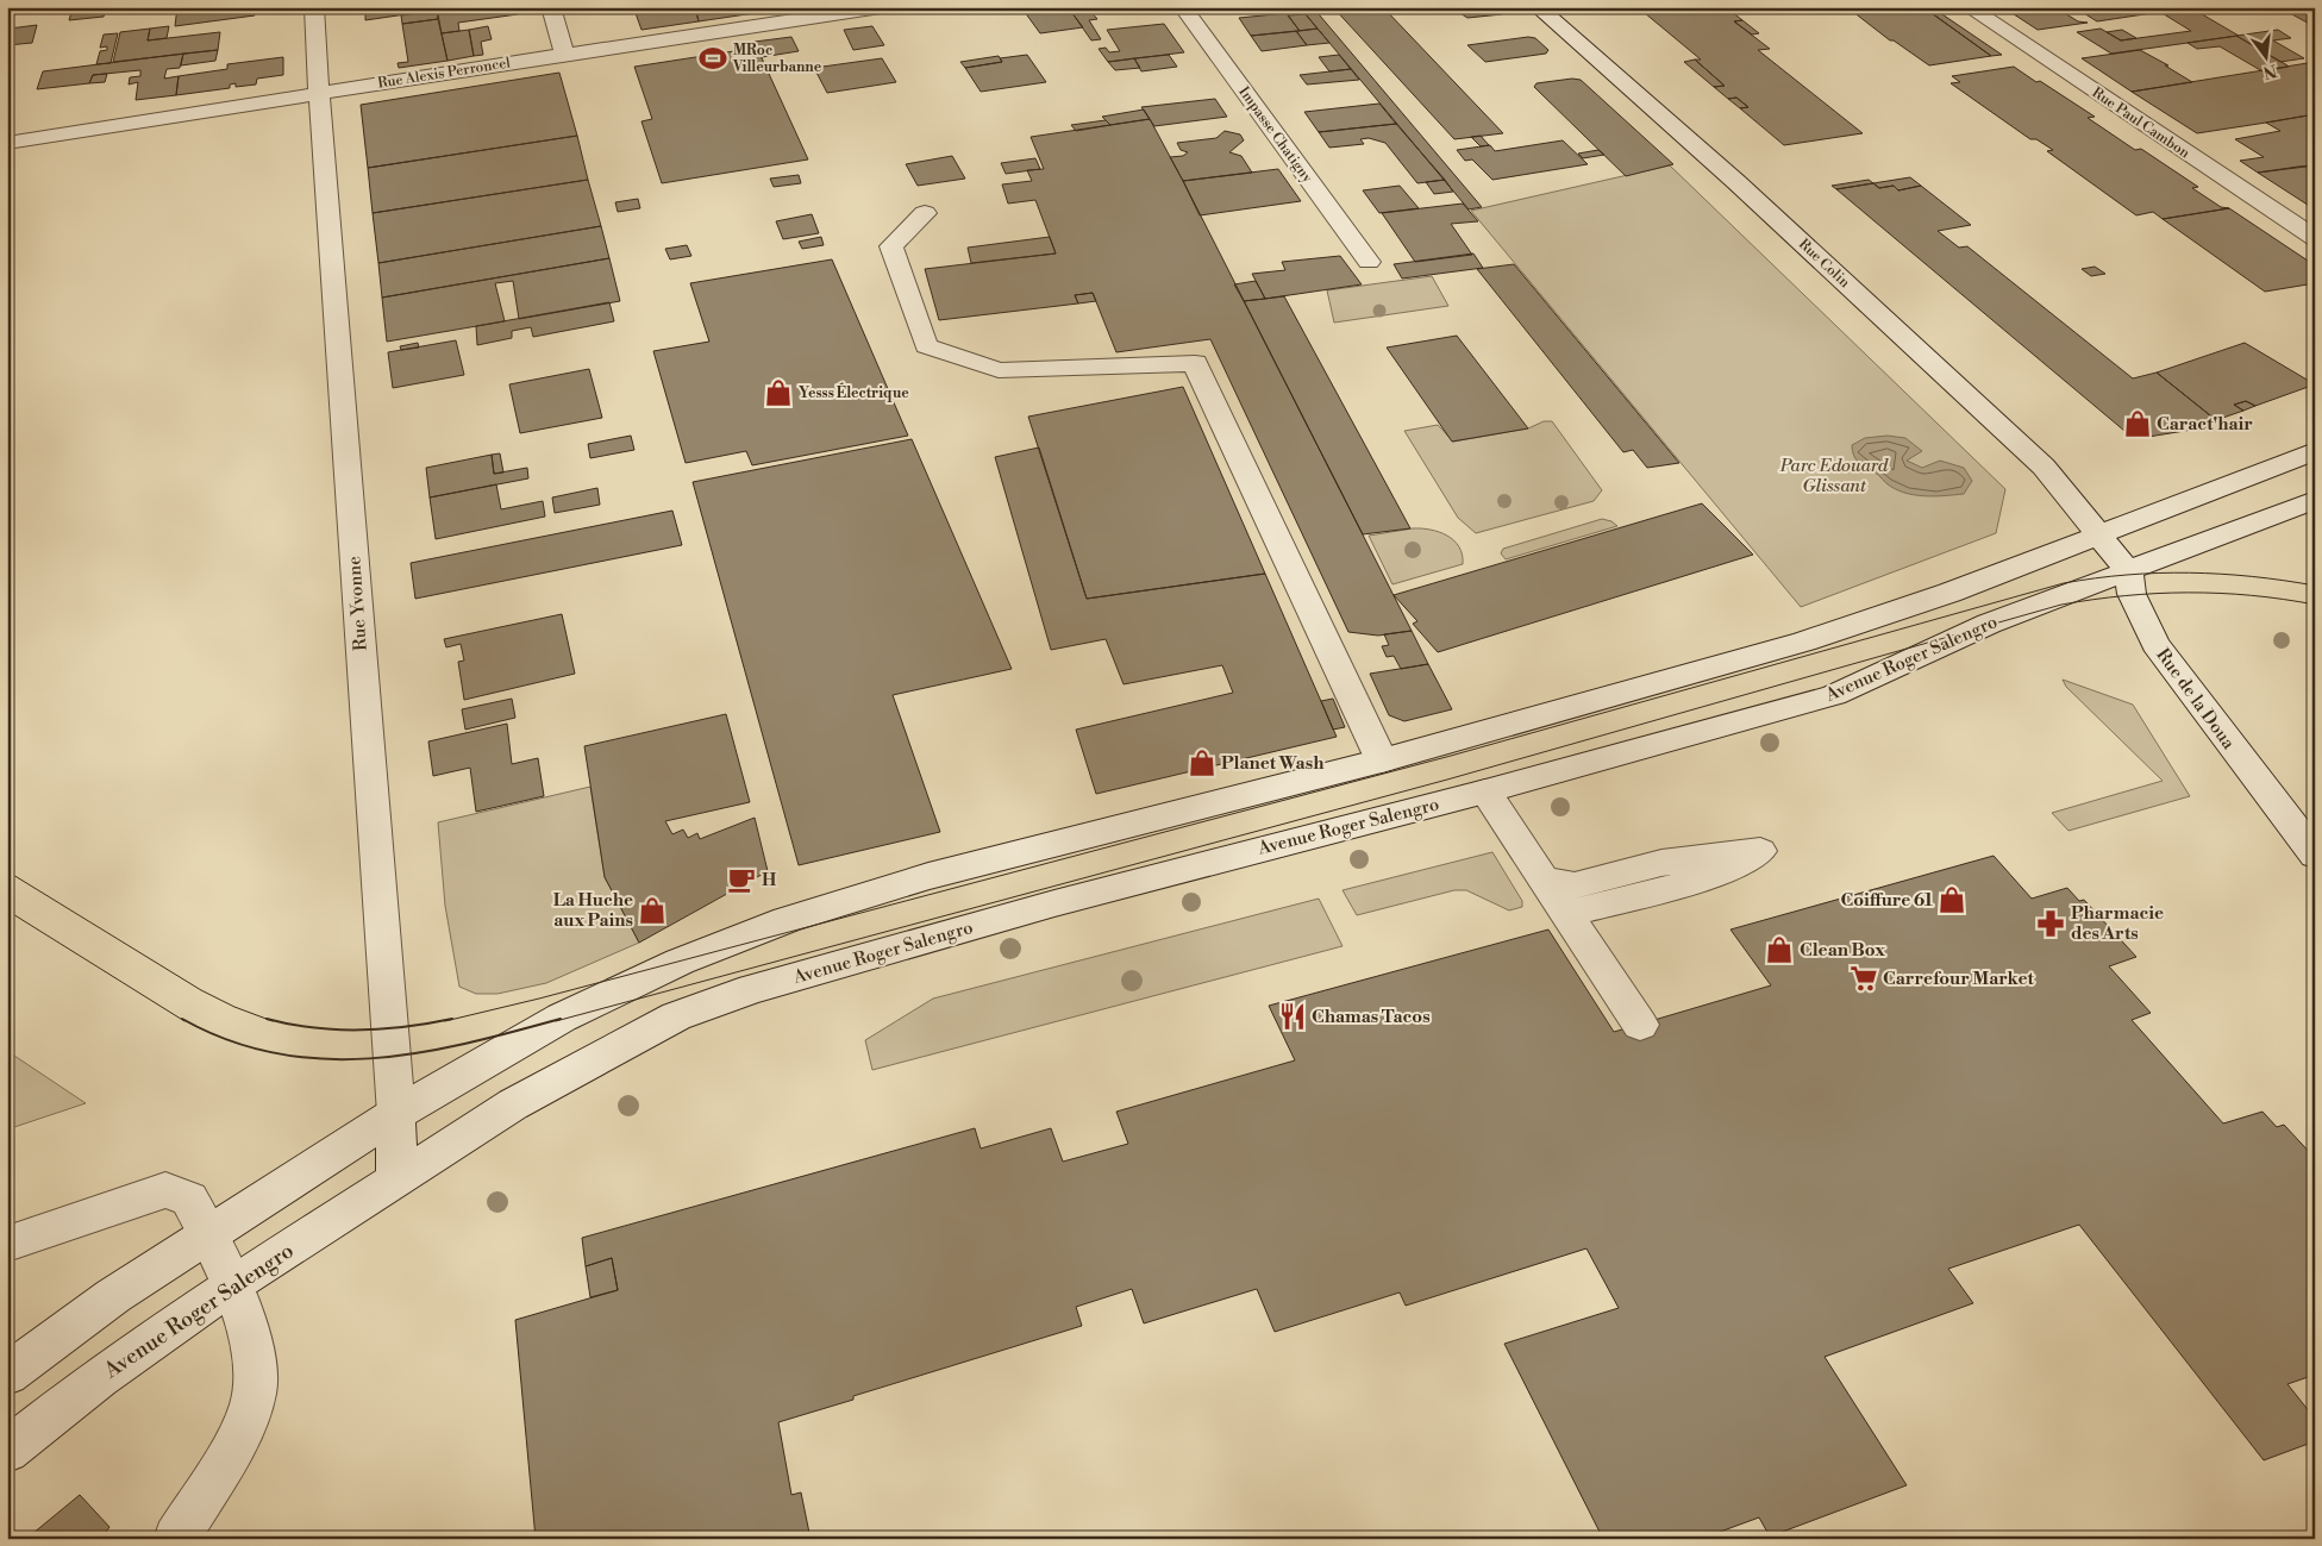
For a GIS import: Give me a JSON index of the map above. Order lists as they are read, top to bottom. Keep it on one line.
{"streets":{"street":["Rue Alexis Perroncel","Rue Paul Cambon","Impasse Chatigny","Rue Colin","Rue Yvonne","Avenue Roger Salengro","Rue de la Doua"]},"crossings":[["Rue Alexis Perroncel","Rue Yvonne"],["Rue Colin","Rue de la Doua"],["Avenue Roger Salengro","Rue de la Doua"]],"parks":["Parc Edouard Glissant"],"places":{"sports":["MRoc Villeurbanne"],"shop":["Yesss Électrique","Caract'hair","Planet Wash","Coiffure 61","La Huche aux Pains","Clean Box"],"cafe":["H"],"pharmacy":["Pharmacie des Arts"],"supermarket":["Carrefour Market"],"restaurant":["Chamas Tacos"]},"north":"bottom"}
